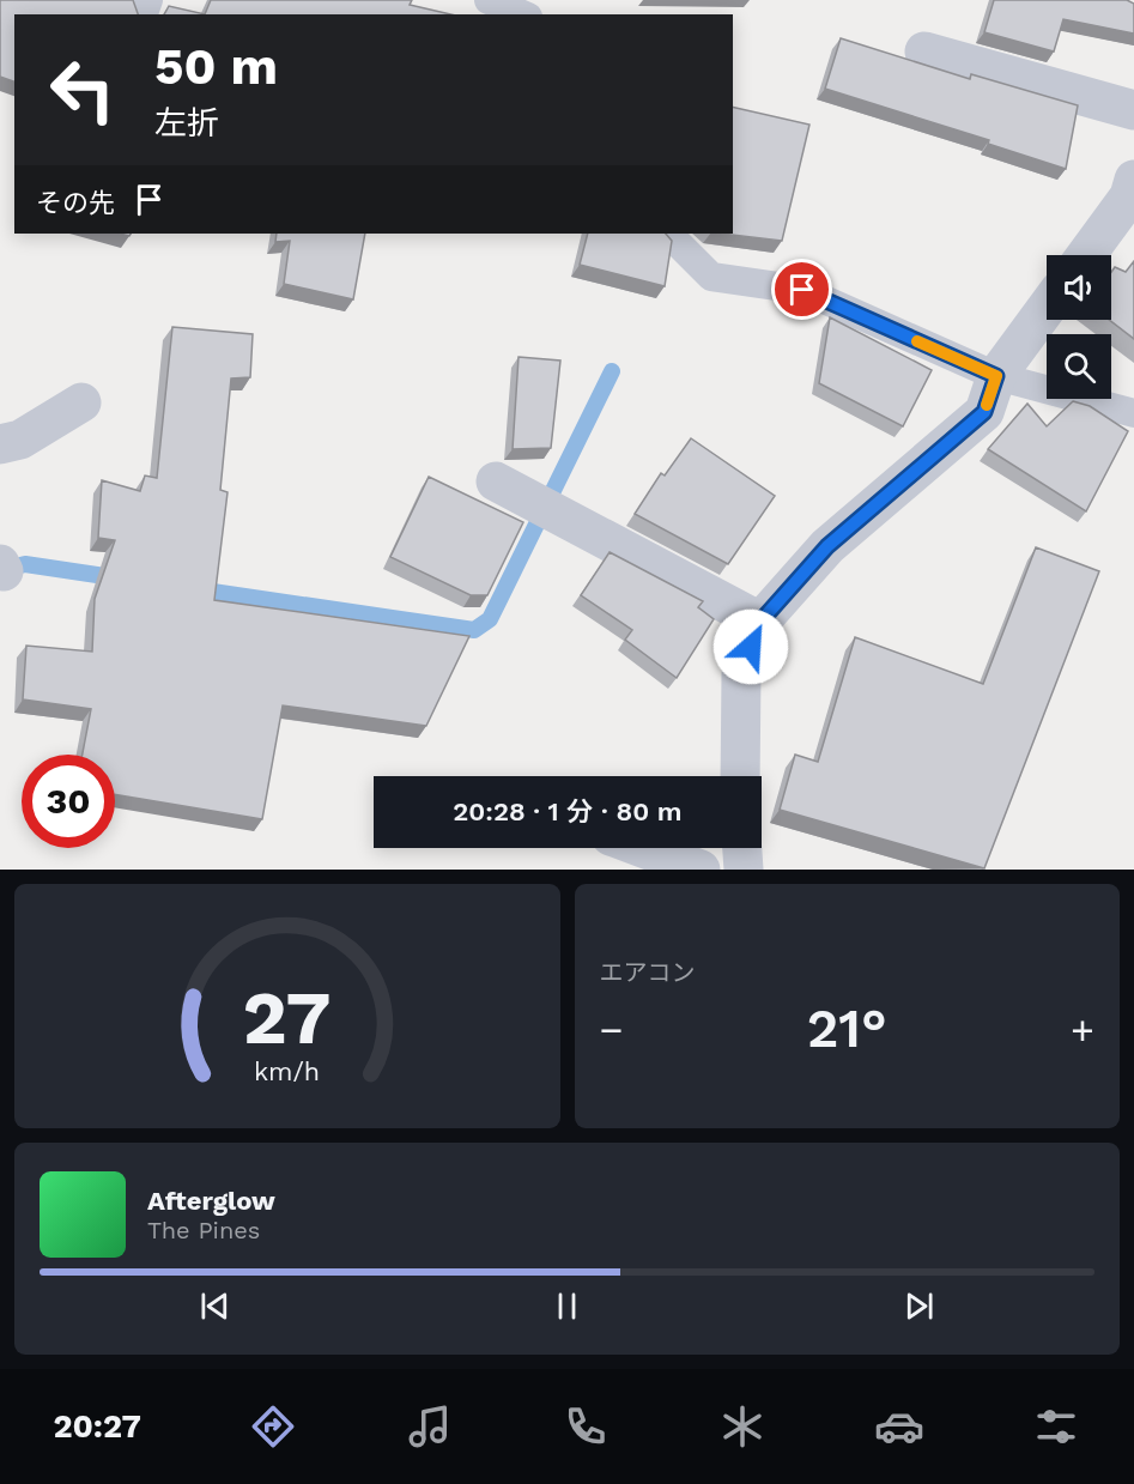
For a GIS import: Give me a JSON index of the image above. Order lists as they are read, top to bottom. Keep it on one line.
{"page":{"turn":["50 m","左折"],"then":"その先","limit":"30","trip":"20:28 · 1 分 · 80 m","tile":"エアコン","heat":["−","21°","+"],"song":["Afterglow","The Pines"],"tabs":"20:27","gauge":["27","km/h"]}}
